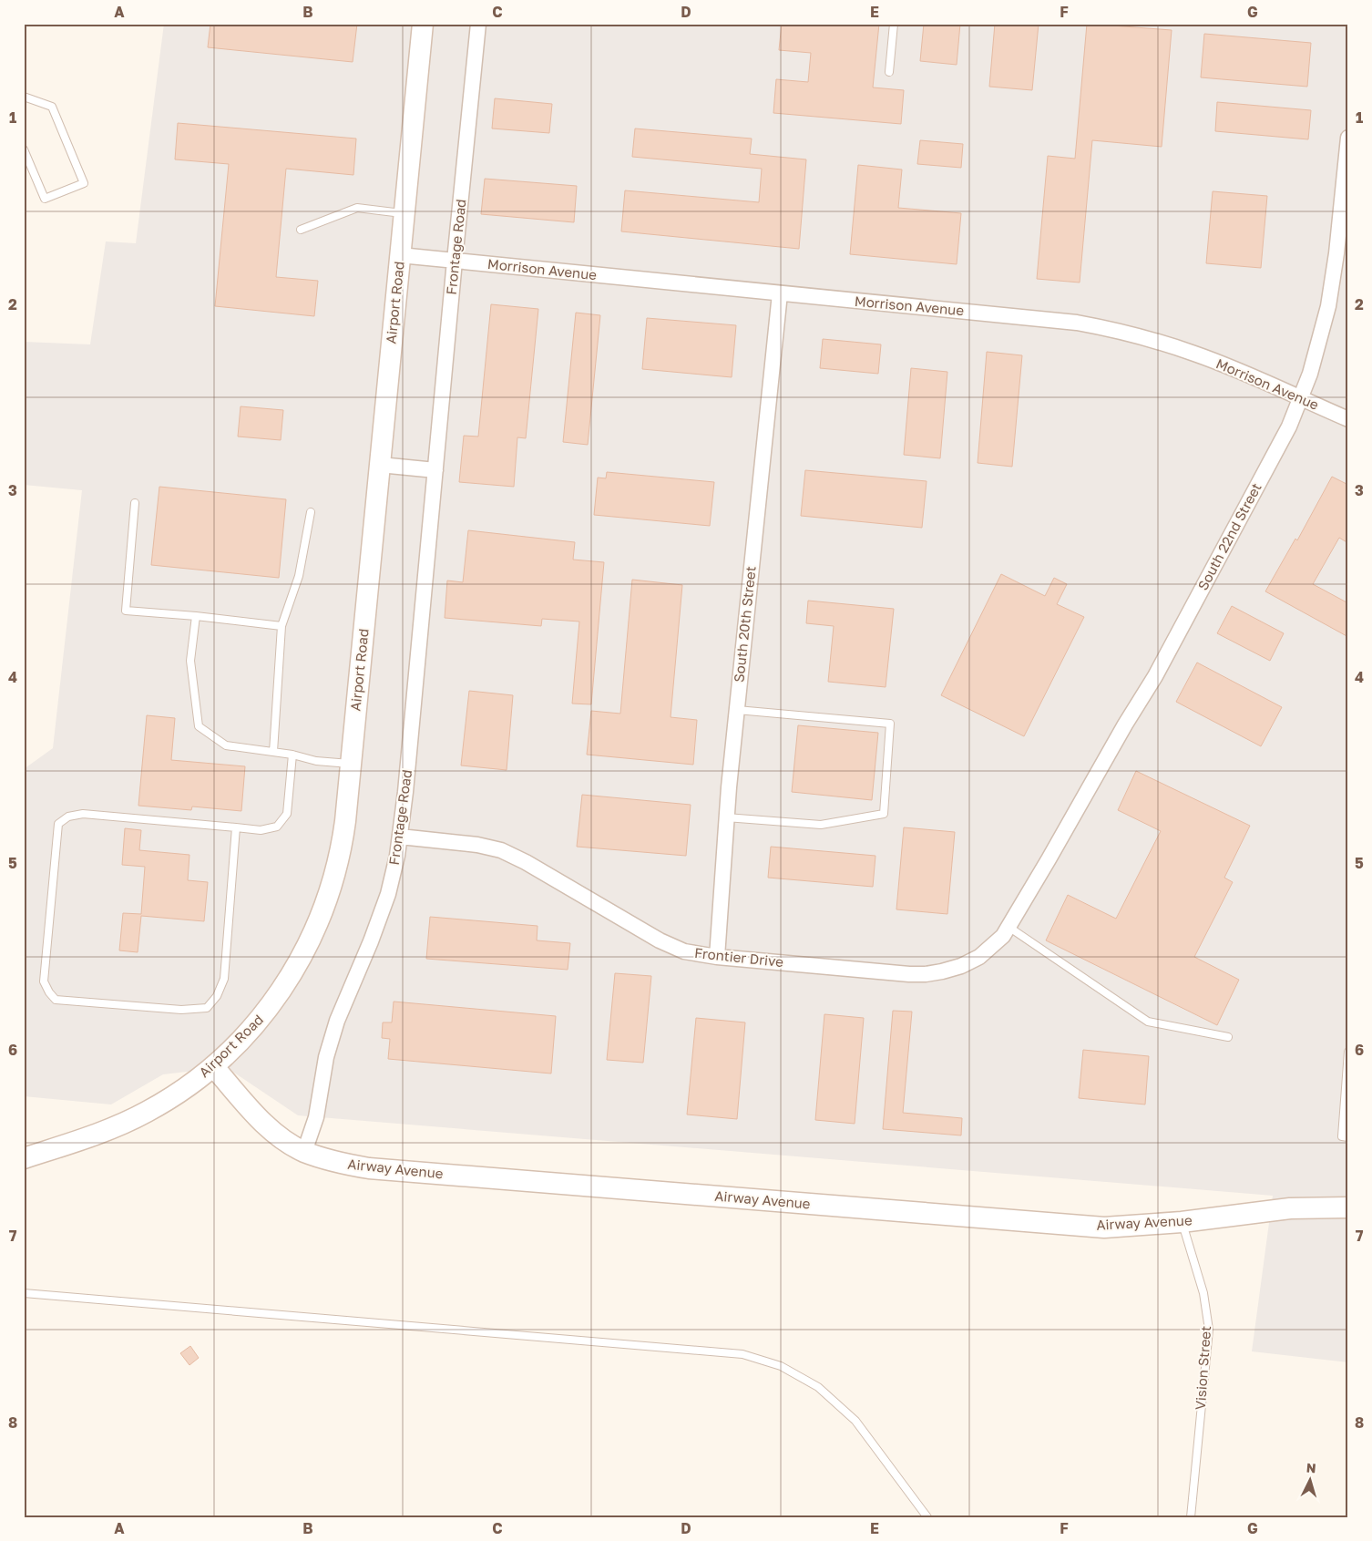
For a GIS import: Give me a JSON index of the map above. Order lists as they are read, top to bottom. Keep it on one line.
{"streets":{"main road":["Airport Road","Airway Avenue"],"street":["Frontage Road","Morrison Avenue","South 22nd Street","South 20th Street","Frontier Drive"],"lane":["Vision Street"]},"crossings":[["Frontage Road","Morrison Avenue"],["Frontage Road","Frontier Drive"],["Frontage Road","Airway Avenue"],["Morrison Avenue","Airport Road"],["Morrison Avenue","South 22nd Street"],["Morrison Avenue","South 20th Street"],["Airport Road","Airway Avenue"],["South 22nd Street","Frontier Drive"],["South 20th Street","Frontier Drive"],["Airway Avenue","Vision Street"]],"north":"top","grid":{"columns":["A","B","C","D","E","F","G"],"rows":["1","2","3","4","5","6","7","8"]}}
